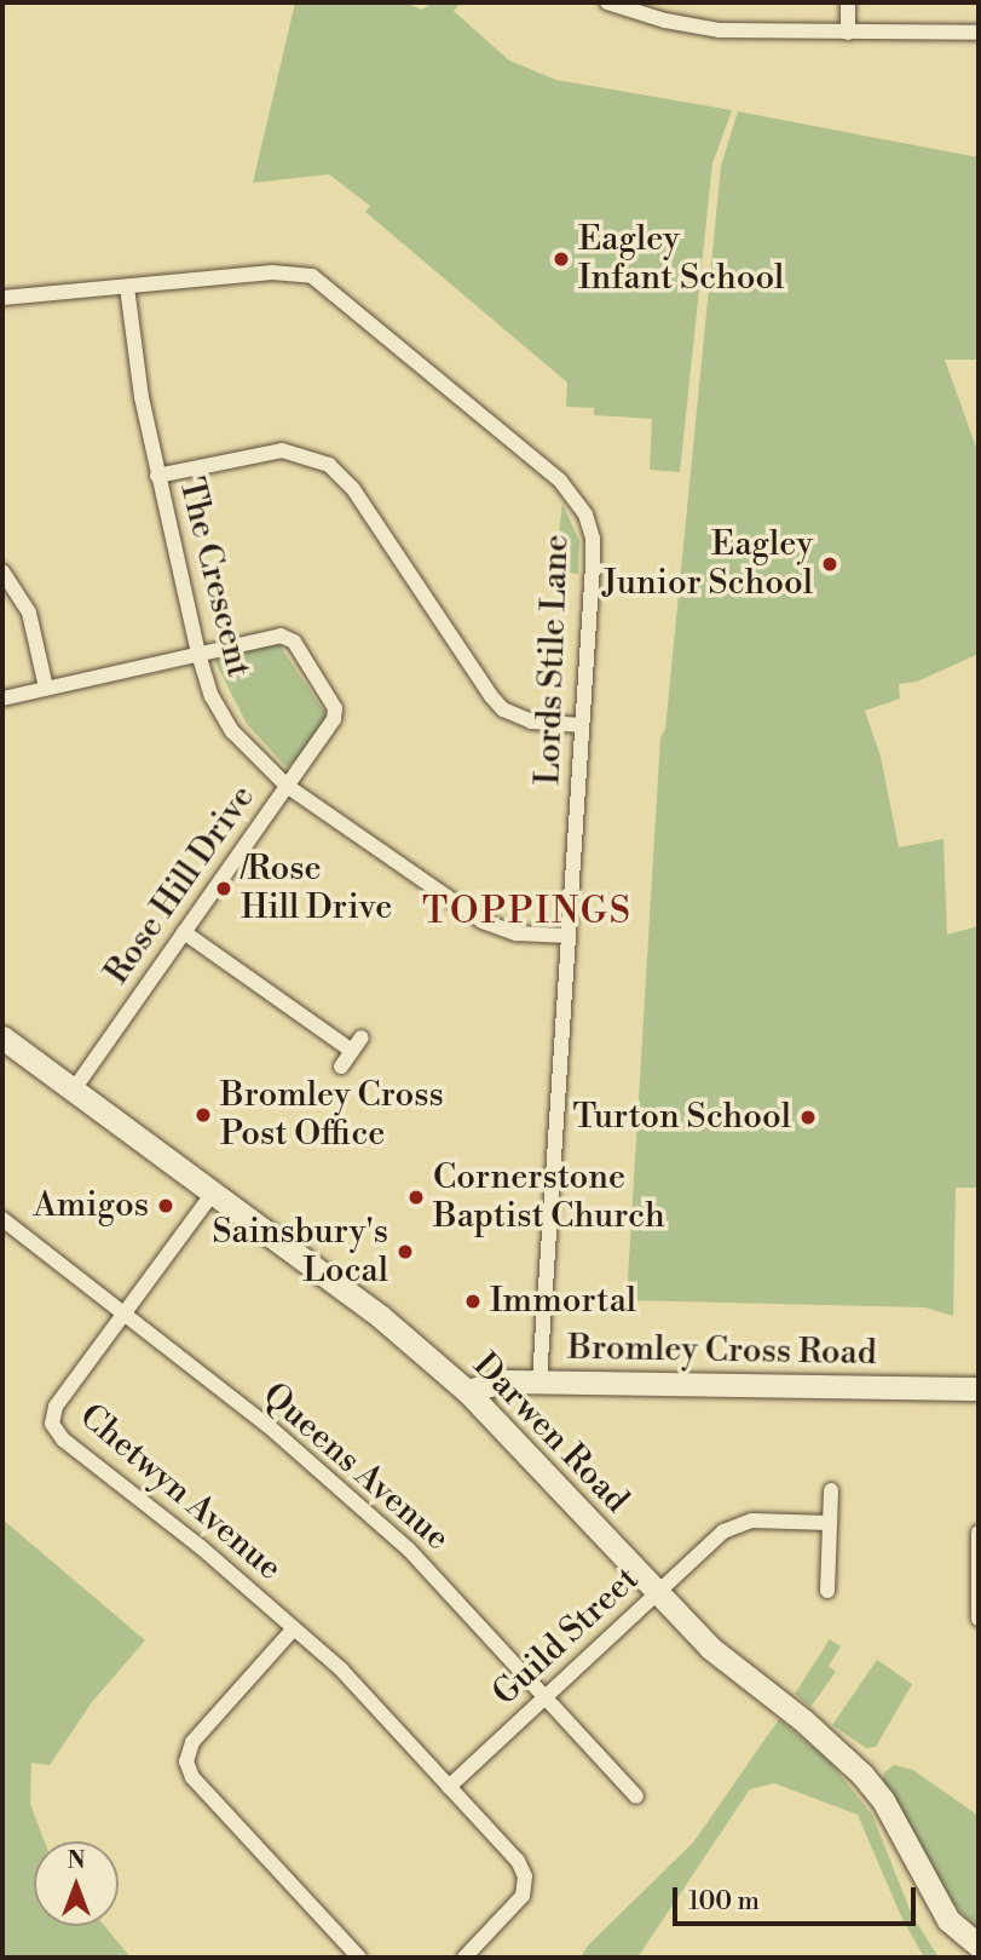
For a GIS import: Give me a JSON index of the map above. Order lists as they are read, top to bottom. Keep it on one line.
{"streets":{"main road":["Bromley Cross Road","Darwen Road"],"street":["The Crescent","Lords Stile Lane","Rose Hill Drive","Queens Avenue","Chetwyn Avenue","Guild Street"]},"crossings":[["The Crescent","Lords Stile Lane"],["The Crescent","Rose Hill Drive"],["Lords Stile Lane","Bromley Cross Road"],["Rose Hill Drive","Darwen Road"],["Bromley Cross Road","Darwen Road"],["Darwen Road","Chetwyn Avenue"],["Darwen Road","Guild Street"],["Queens Avenue","Chetwyn Avenue"],["Queens Avenue","Guild Street"],["Chetwyn Avenue","Guild Street"]],"districts":["TOPPINGS"],"places":["Eagley Infant School","Eagley Junior School","/Rose Hill Drive","Bromley Cross Post Office","Turton School","Cornerstone Baptist Church","Amigos","Sainsbury's Local","Immortal"],"scale_bar":"100 m","north":"top"}
